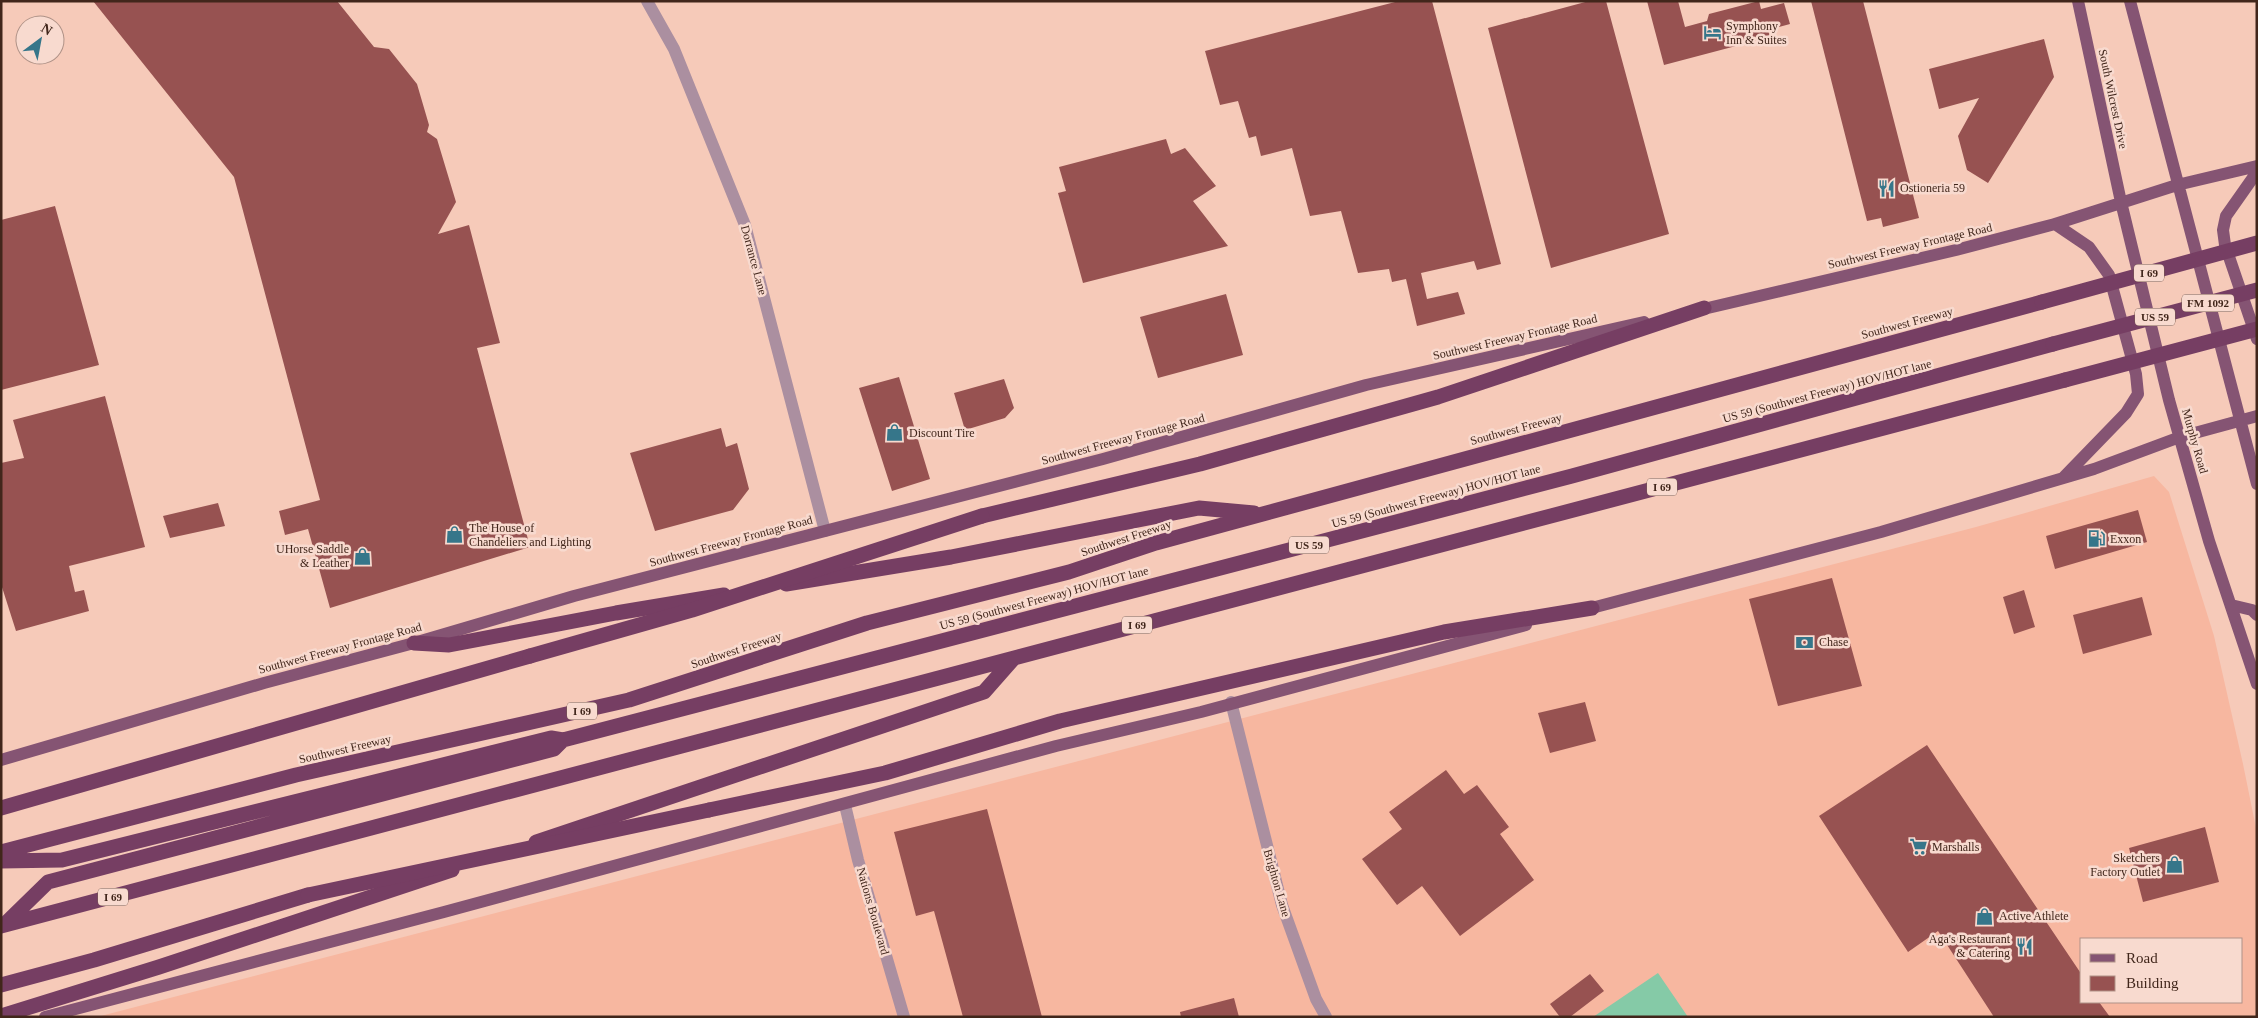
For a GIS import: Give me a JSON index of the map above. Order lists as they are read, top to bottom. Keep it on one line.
{"streets":{"highway":["I 69","US 59","Southwest Freeway","US 59 (Southwest Freeway) HOV/HOT lane"],"main road":["South Wilcrest Drive","Southwest Freeway Frontage Road","FM 1092","Murphy Road"],"street":["Dorrance Lane","Brighton Lane","Nations Boulevard"]},"crossings":[["South Wilcrest Drive","Southwest Freeway Frontage Road"],["South Wilcrest Drive","Murphy Road"],["Southwest Freeway Frontage Road","Dorrance Lane"],["Southwest Freeway Frontage Road","FM 1092"],["Southwest Freeway Frontage Road","Murphy Road"]],"places":{"hotel":["Symphony Inn & Suites"],"restaurant":["Ostioneria 59","Aga's Restaurant & Catering"],"shop":["Discount Tire","The House of Chandeliers and Lighting","UHorse Saddle & Leather","Sketchers Factory Outlet","Active Athlete"],"fuel station":["Exxon"],"bank":["Chase"],"supermarket":["Marshalls"]},"legend":["Road","Building"],"north":"top right"}
